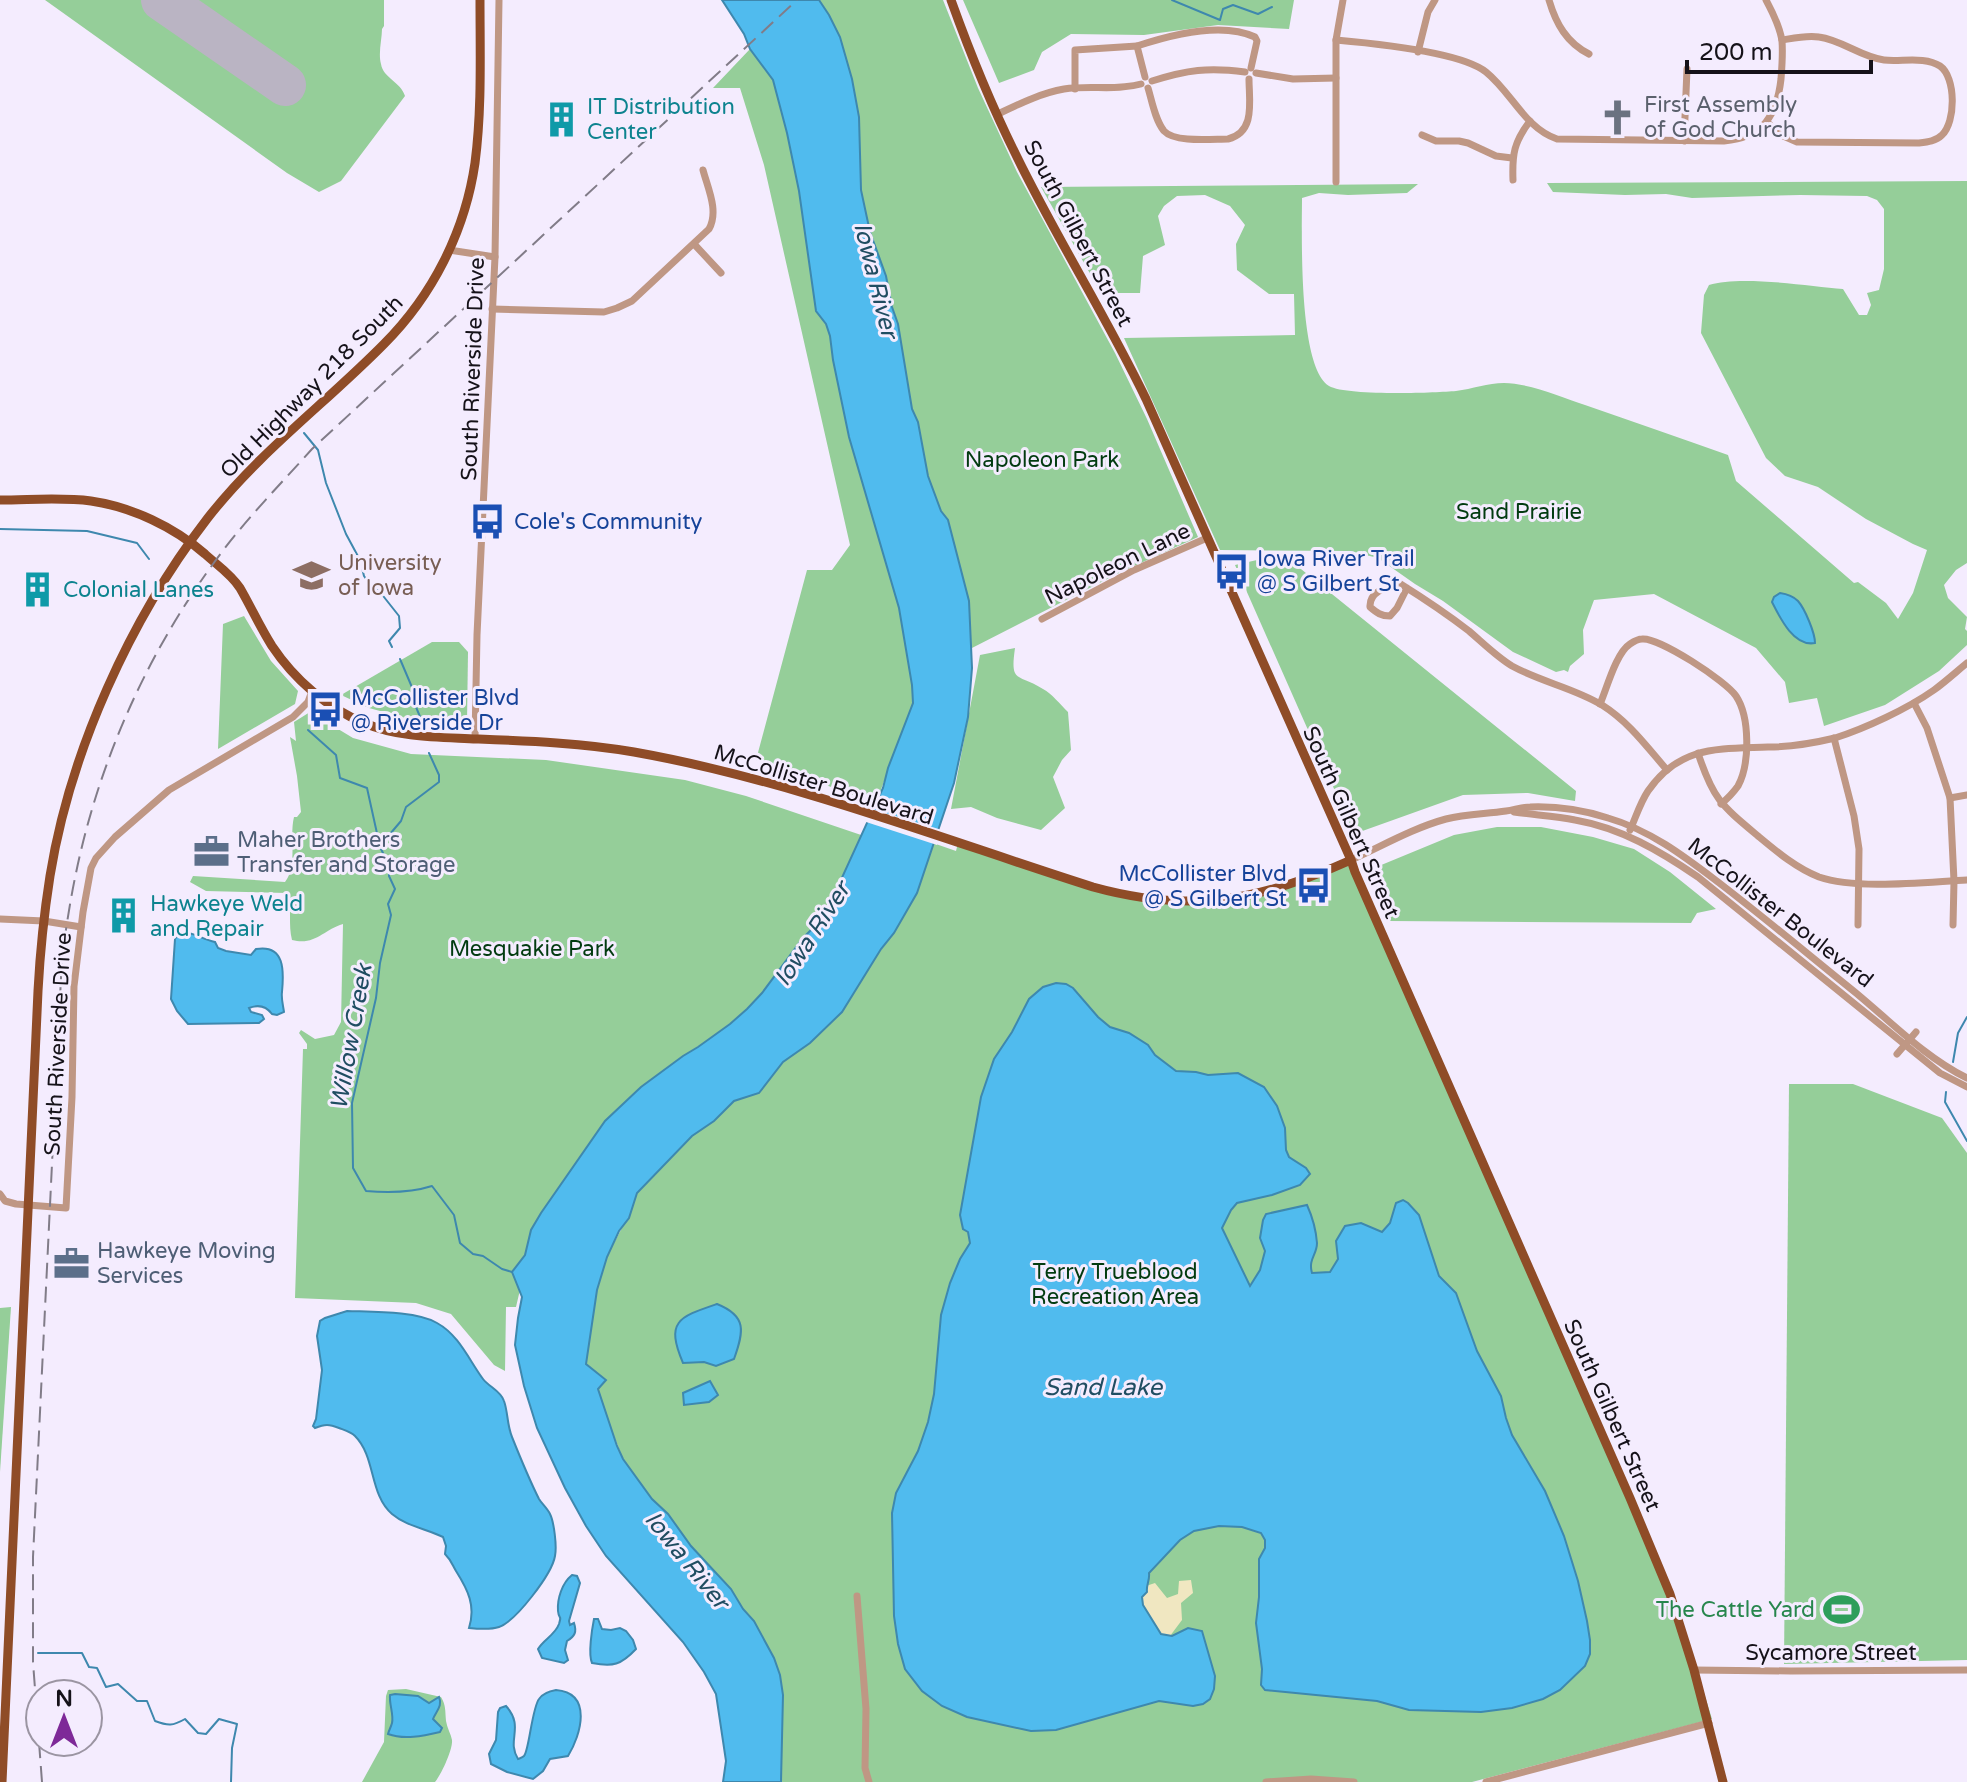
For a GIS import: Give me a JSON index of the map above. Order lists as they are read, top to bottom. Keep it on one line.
{"streets":{"main road":["South Gilbert Street","Old Highway 218 South","McCollister Boulevard"],"street":["South Riverside Drive","Napoleon Lane","Sycamore Street"]},"crossings":[["South Gilbert Street","Napoleon Lane"],["South Gilbert Street","McCollister Boulevard"],["South Gilbert Street","Sycamore Street"],["South Riverside Drive","Old Highway 218 South"],["South Riverside Drive","McCollister Boulevard"],["Old Highway 218 South","McCollister Boulevard"]],"water":["Iowa River","Willow Creek","Sand Lake"],"parks":["Napoleon Park","Sand Prairie","Mesquakie Park","Terry Trueblood Recreation Area"],"places":{"church":["First Assembly of God Church"],"building":["IT Distribution Center","Colonial Lanes","Hawkeye Weld and Repair"],"bus stop":["Cole's Community","Iowa River Trail @ S Gilbert St","McCollister Blvd @ Riverside Dr","McCollister Blvd @ S Gilbert St"],"school or university":["University of Iowa"],"office":["Maher Brothers Transfer and Storage","Hawkeye Moving Services"],"sports":["The Cattle Yard"]},"scale_bar":"200 m","north":"top"}
